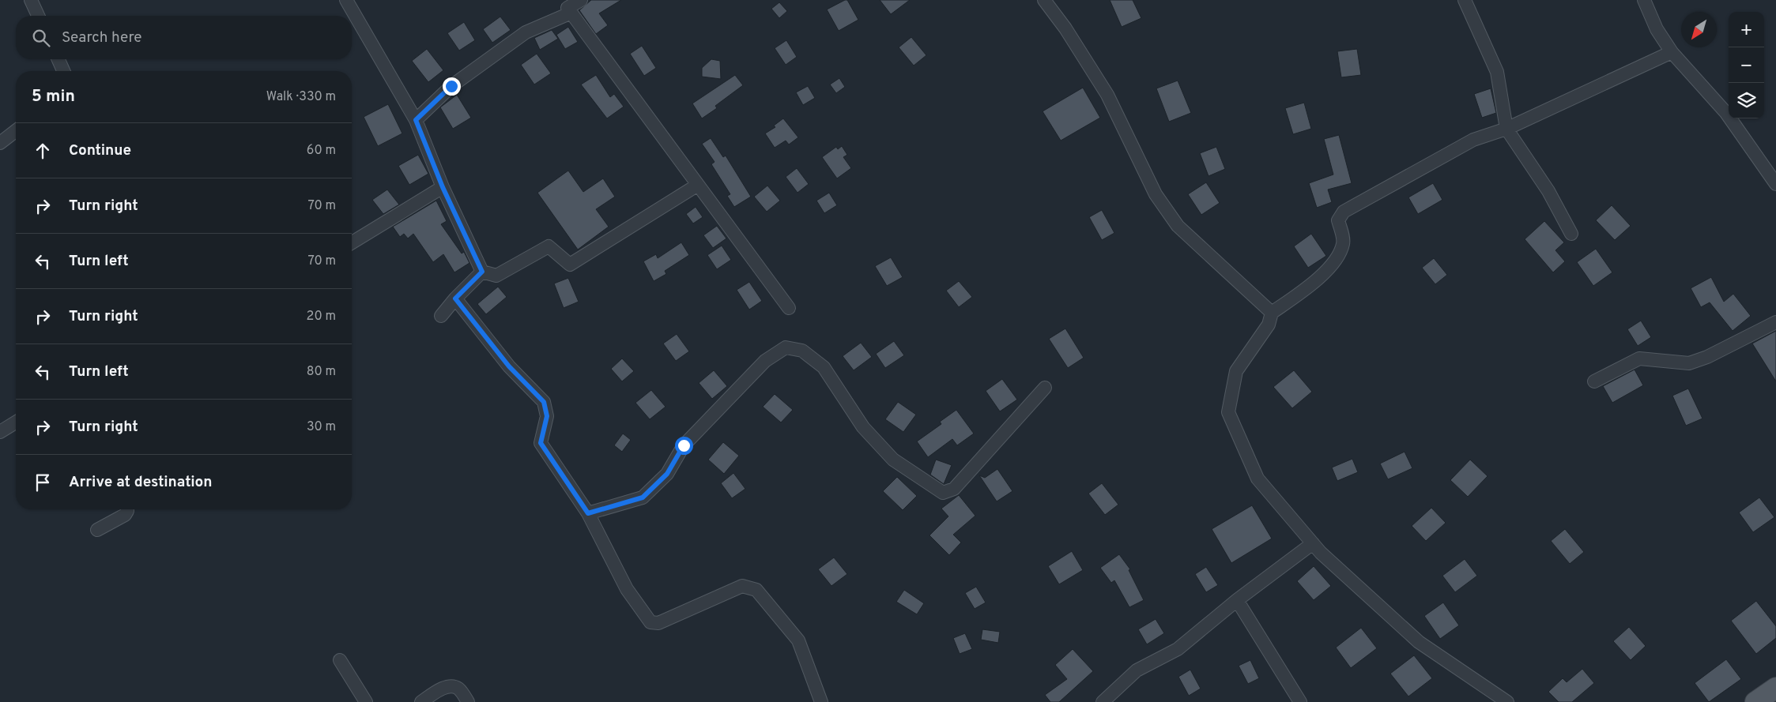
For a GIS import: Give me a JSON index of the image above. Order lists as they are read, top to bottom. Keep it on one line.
{"north":"bottom left","page":{"map_buttons":["+","−"],"search":"Search here","heading":["5 min","Walk · 330 m"],"list":[["Continue","60 m"],["Turn right","70 m"],["Turn left","70 m"],["Turn right","20 m"],["Turn left","80 m"],["Turn right","30 m"],"Arrive at destination"]}}
